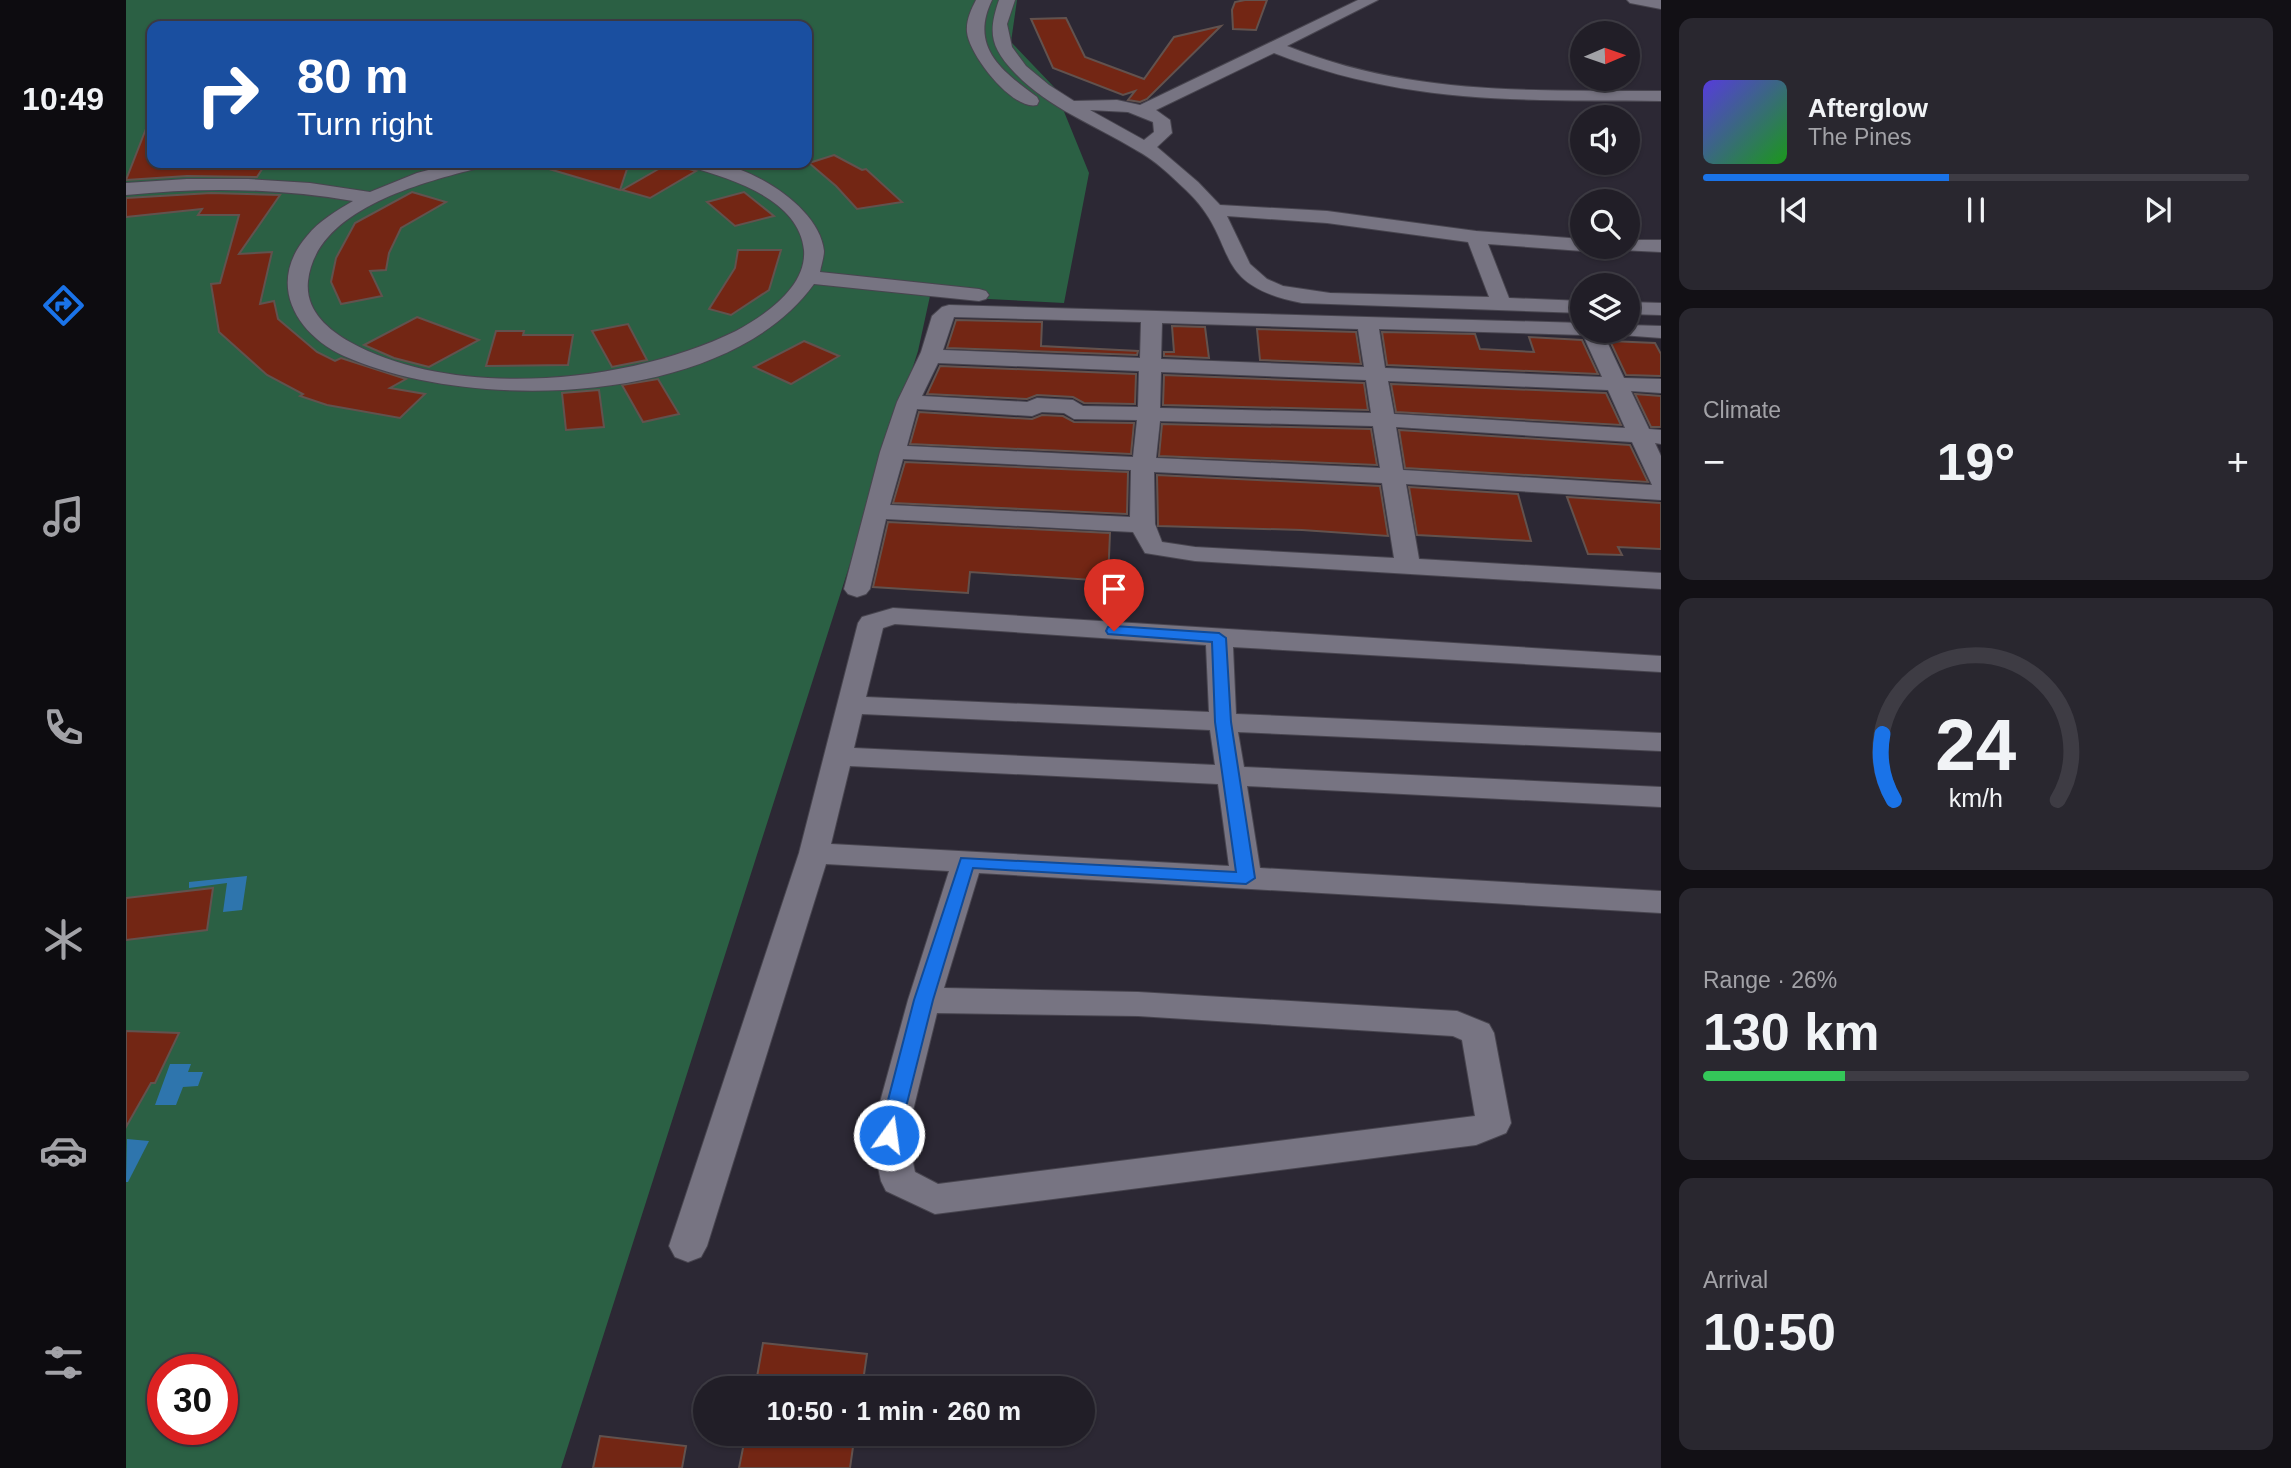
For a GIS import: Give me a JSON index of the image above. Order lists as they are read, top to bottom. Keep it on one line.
{"north":"right","page":{"tabs":"10:49","turn":["80 m","Turn right"],"song":["Afterglow","The Pines"],"tile":["Climate",["Range · 26%","130 km"],["Arrival","10:50"]],"heat":["−","19°","+"],"limit":"30","trip":"10:50 · 1 min · 260 m","gauge":["24","km/h"]}}
